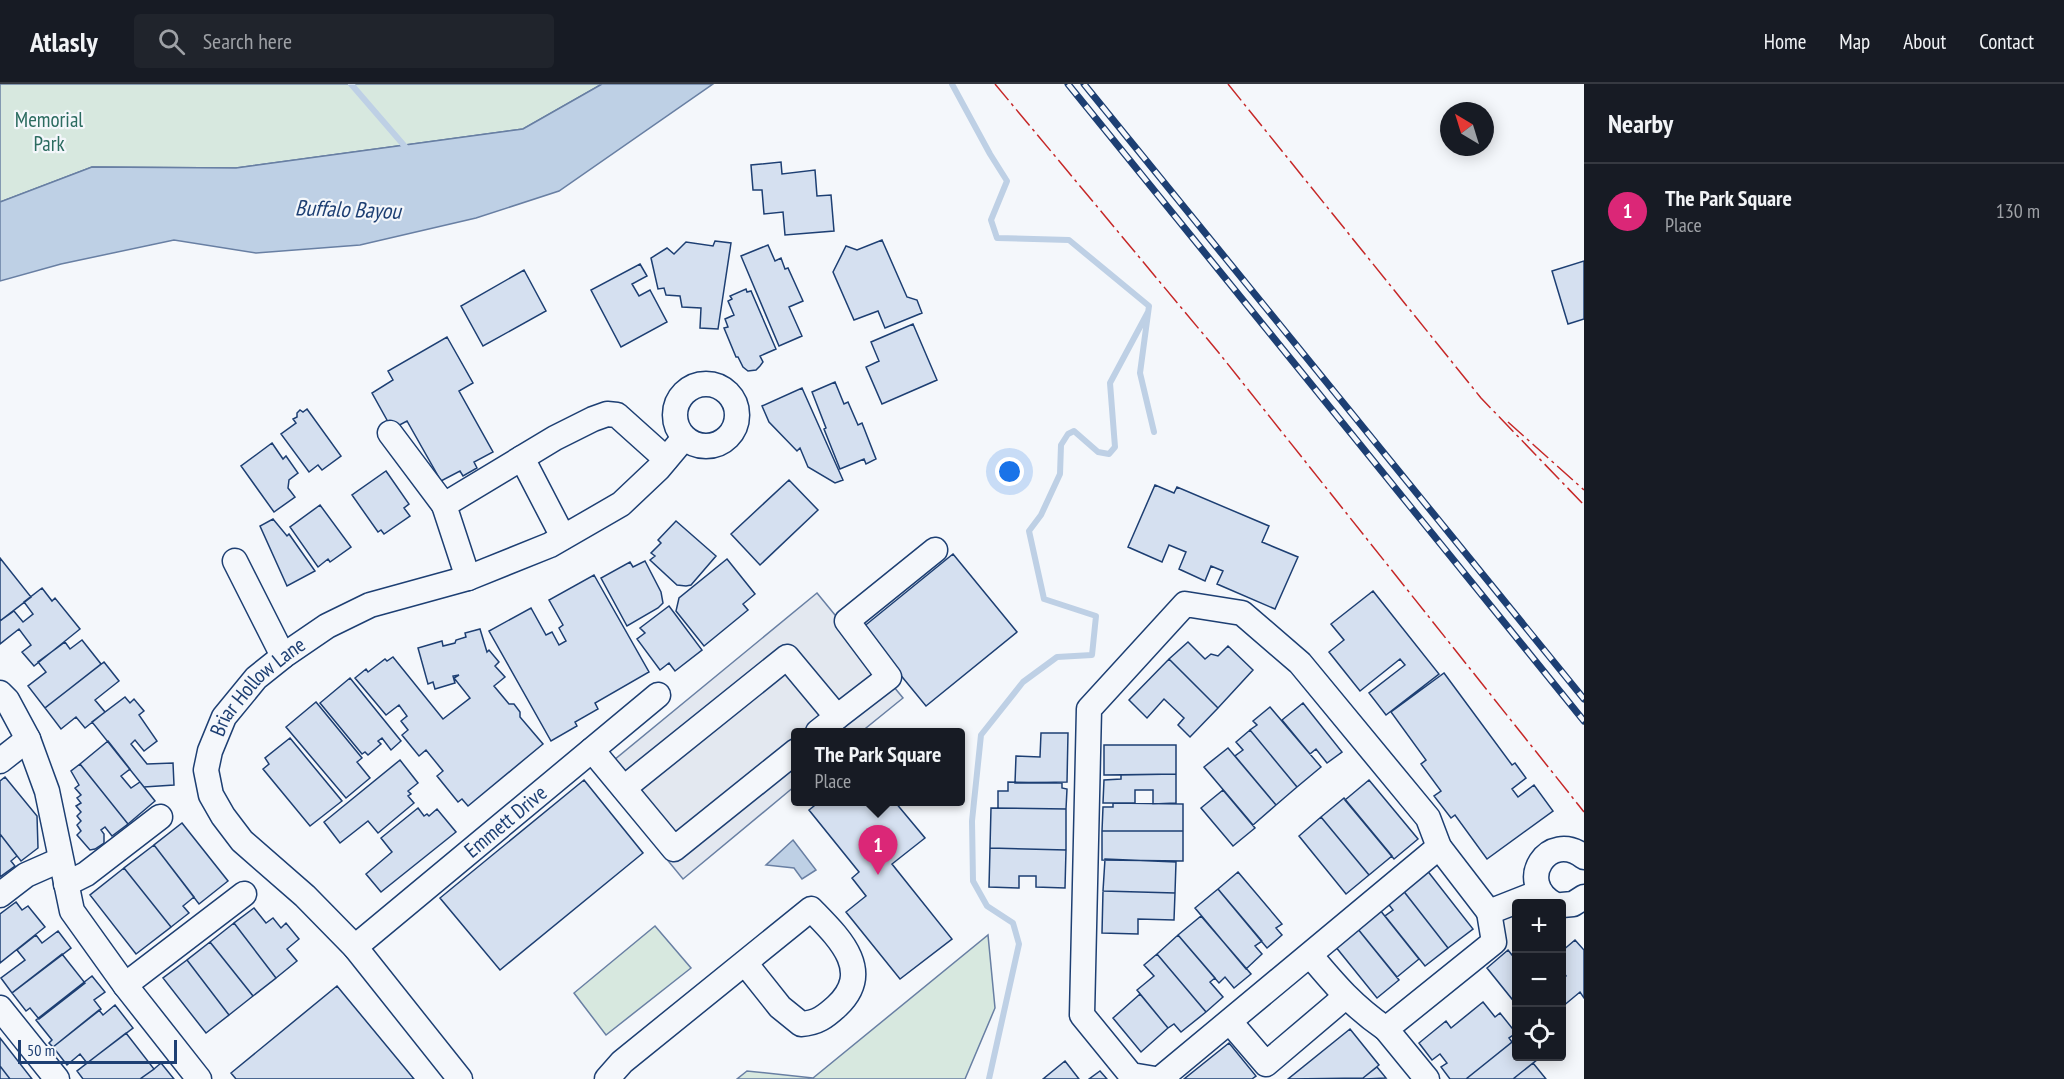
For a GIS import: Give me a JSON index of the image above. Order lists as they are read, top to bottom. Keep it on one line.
{"streets":{"street":["Briar Hollow Lane","Emmett Drive"]},"crossings":[["Briar Hollow Lane","Emmett Drive"]],"water":["Buffalo Bayou"],"parks":["Memorial Park"],"scale_bar":"50 m","north":"top left","page":{"header":"Atlasly","search":"Search here","nav":["Home","Map","About","Contact"],"heading":"Nearby","list":[{"mark":"1","name":"The Park Square","note":"Place","value":"130 m"}],"popup":["The Park Square","Place"],"pins":"1","map_buttons":["+","−"],"scale":"50 m"}}
